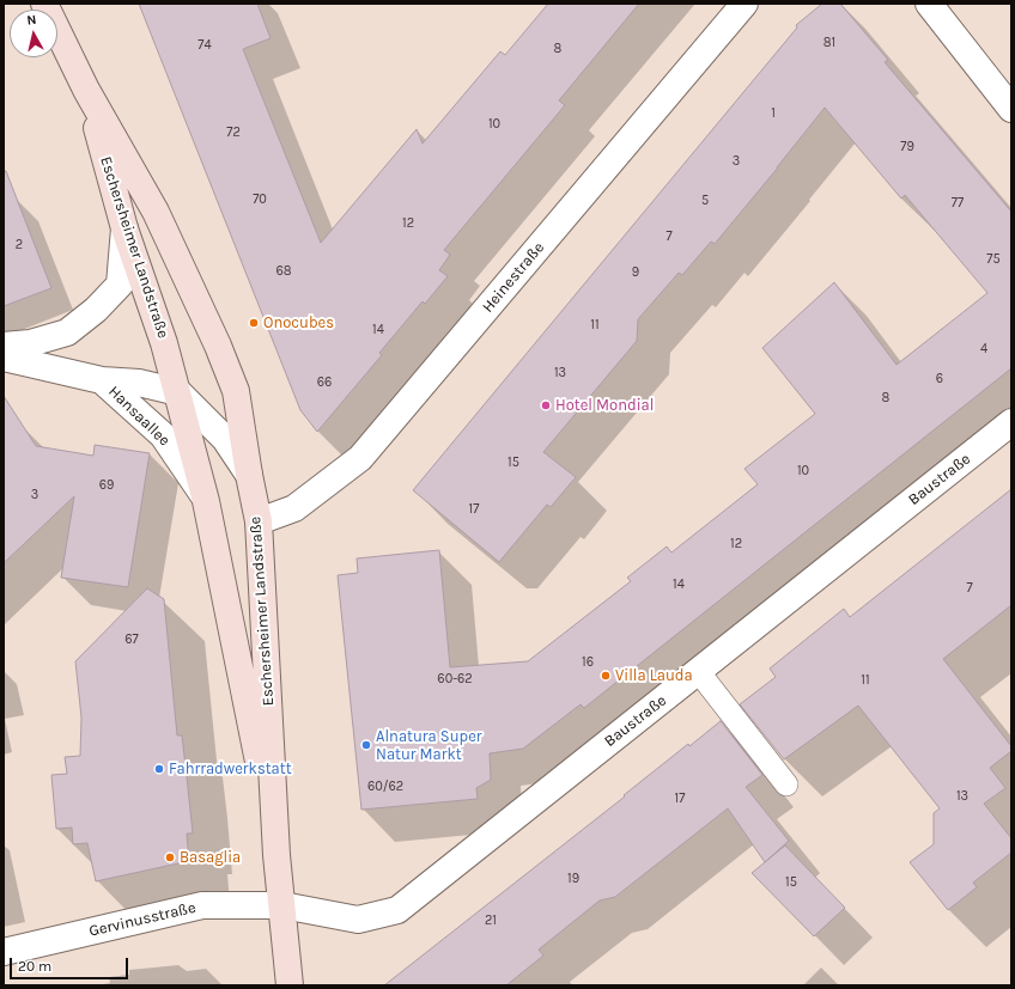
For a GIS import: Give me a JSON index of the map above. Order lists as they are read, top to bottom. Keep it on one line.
{"streets":{"main road":["Eschersheimer Landstraße"],"street":["Heinestraße","Hansaallee","Baustraße","Gervinusstraße"]},"crossings":[["Eschersheimer Landstraße","Heinestraße"],["Eschersheimer Landstraße","Hansaallee"],["Eschersheimer Landstraße","Baustraße"],["Eschersheimer Landstraße","Gervinusstraße"],["Baustraße","Gervinusstraße"]],"places":["Onocubes","Hotel Mondial","Villa Lauda","Alnatura Super Natur Markt","Fahrradwerkstatt","Basaglia"],"house_numbers":["81","74","8","1","10","72","79","3","70","5","77","12","7","2","75","68","9","11","14","4","13","6","66","8","15","10","69","3","17","12","14","7","67","16","60-62","11","60/62","13","17","19","15","21"],"scale_bar":"20 m","north":"top"}
